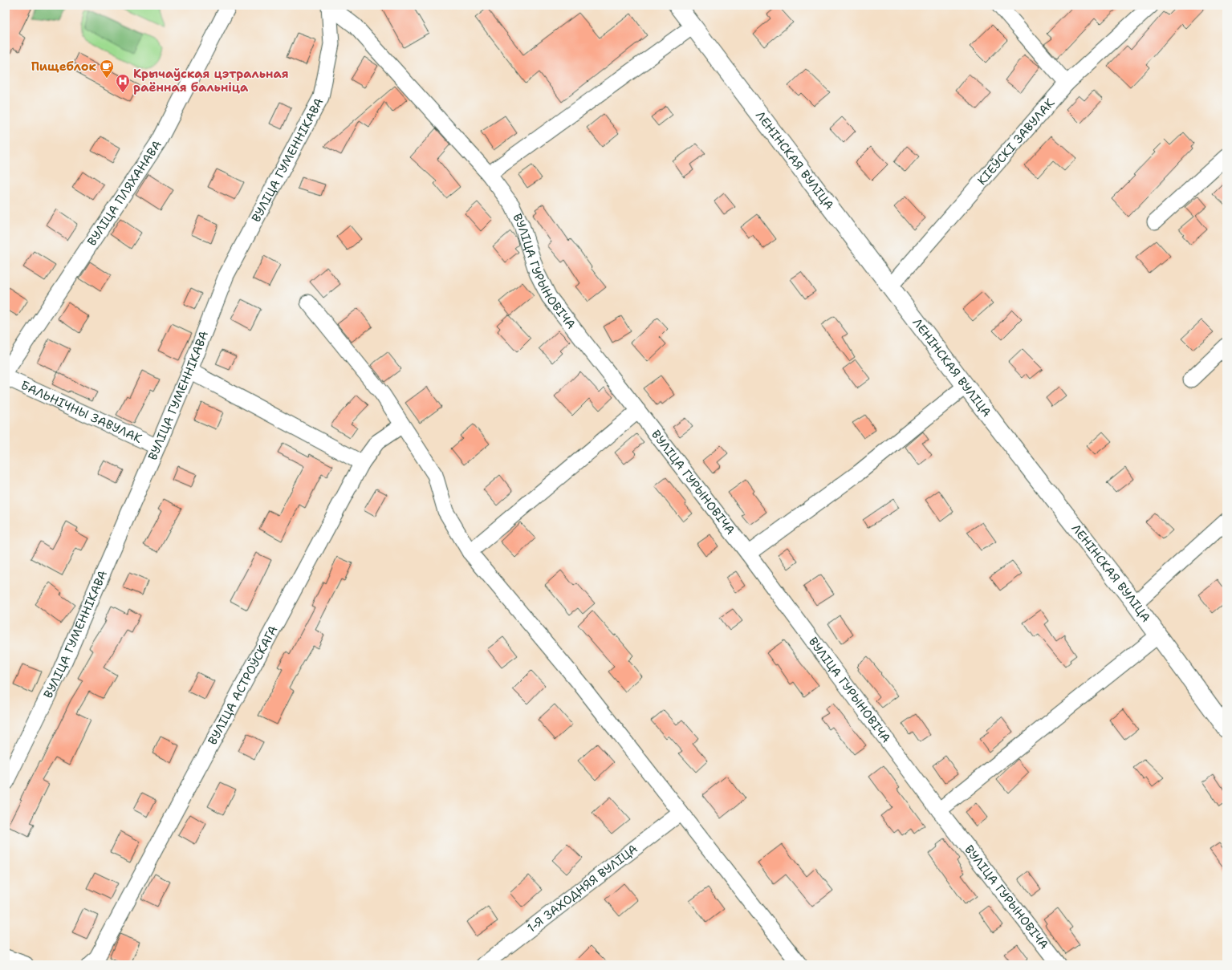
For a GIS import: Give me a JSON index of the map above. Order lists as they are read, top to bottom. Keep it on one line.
{"streets":{"main road":["ЛЕНІНСКАЯ ВУЛІЦА"],"street":["КІЕЎСКІ ЗАВУЛАК","ВУЛІЦА ГУМЕННІКАВА","ВУЛІЦА ПЛЯХАНАВА","ВУЛІЦА ГУРЫНОВІЧА","БАЛЬНІЧНЫ ЗАВУЛАК","ВУЛІЦА АСТРОЎСКАГА","1-Я ЗАХОДНЯЯ ВУЛІЦА"]},"crossings":[["КІЕЎСКІ ЗАВУЛАК","ЛЕНІНСКАЯ ВУЛІЦА"],["ВУЛІЦА ГУМЕННІКАВА","ВУЛІЦА ГУРЫНОВІЧА"],["ВУЛІЦА ГУМЕННІКАВА","БАЛЬНІЧНЫ ЗАВУЛАК"]],"places":{"cafe":["Пищеблок"],"hospital":["Крычаўская цэтральная раённая бальніца"]}}
